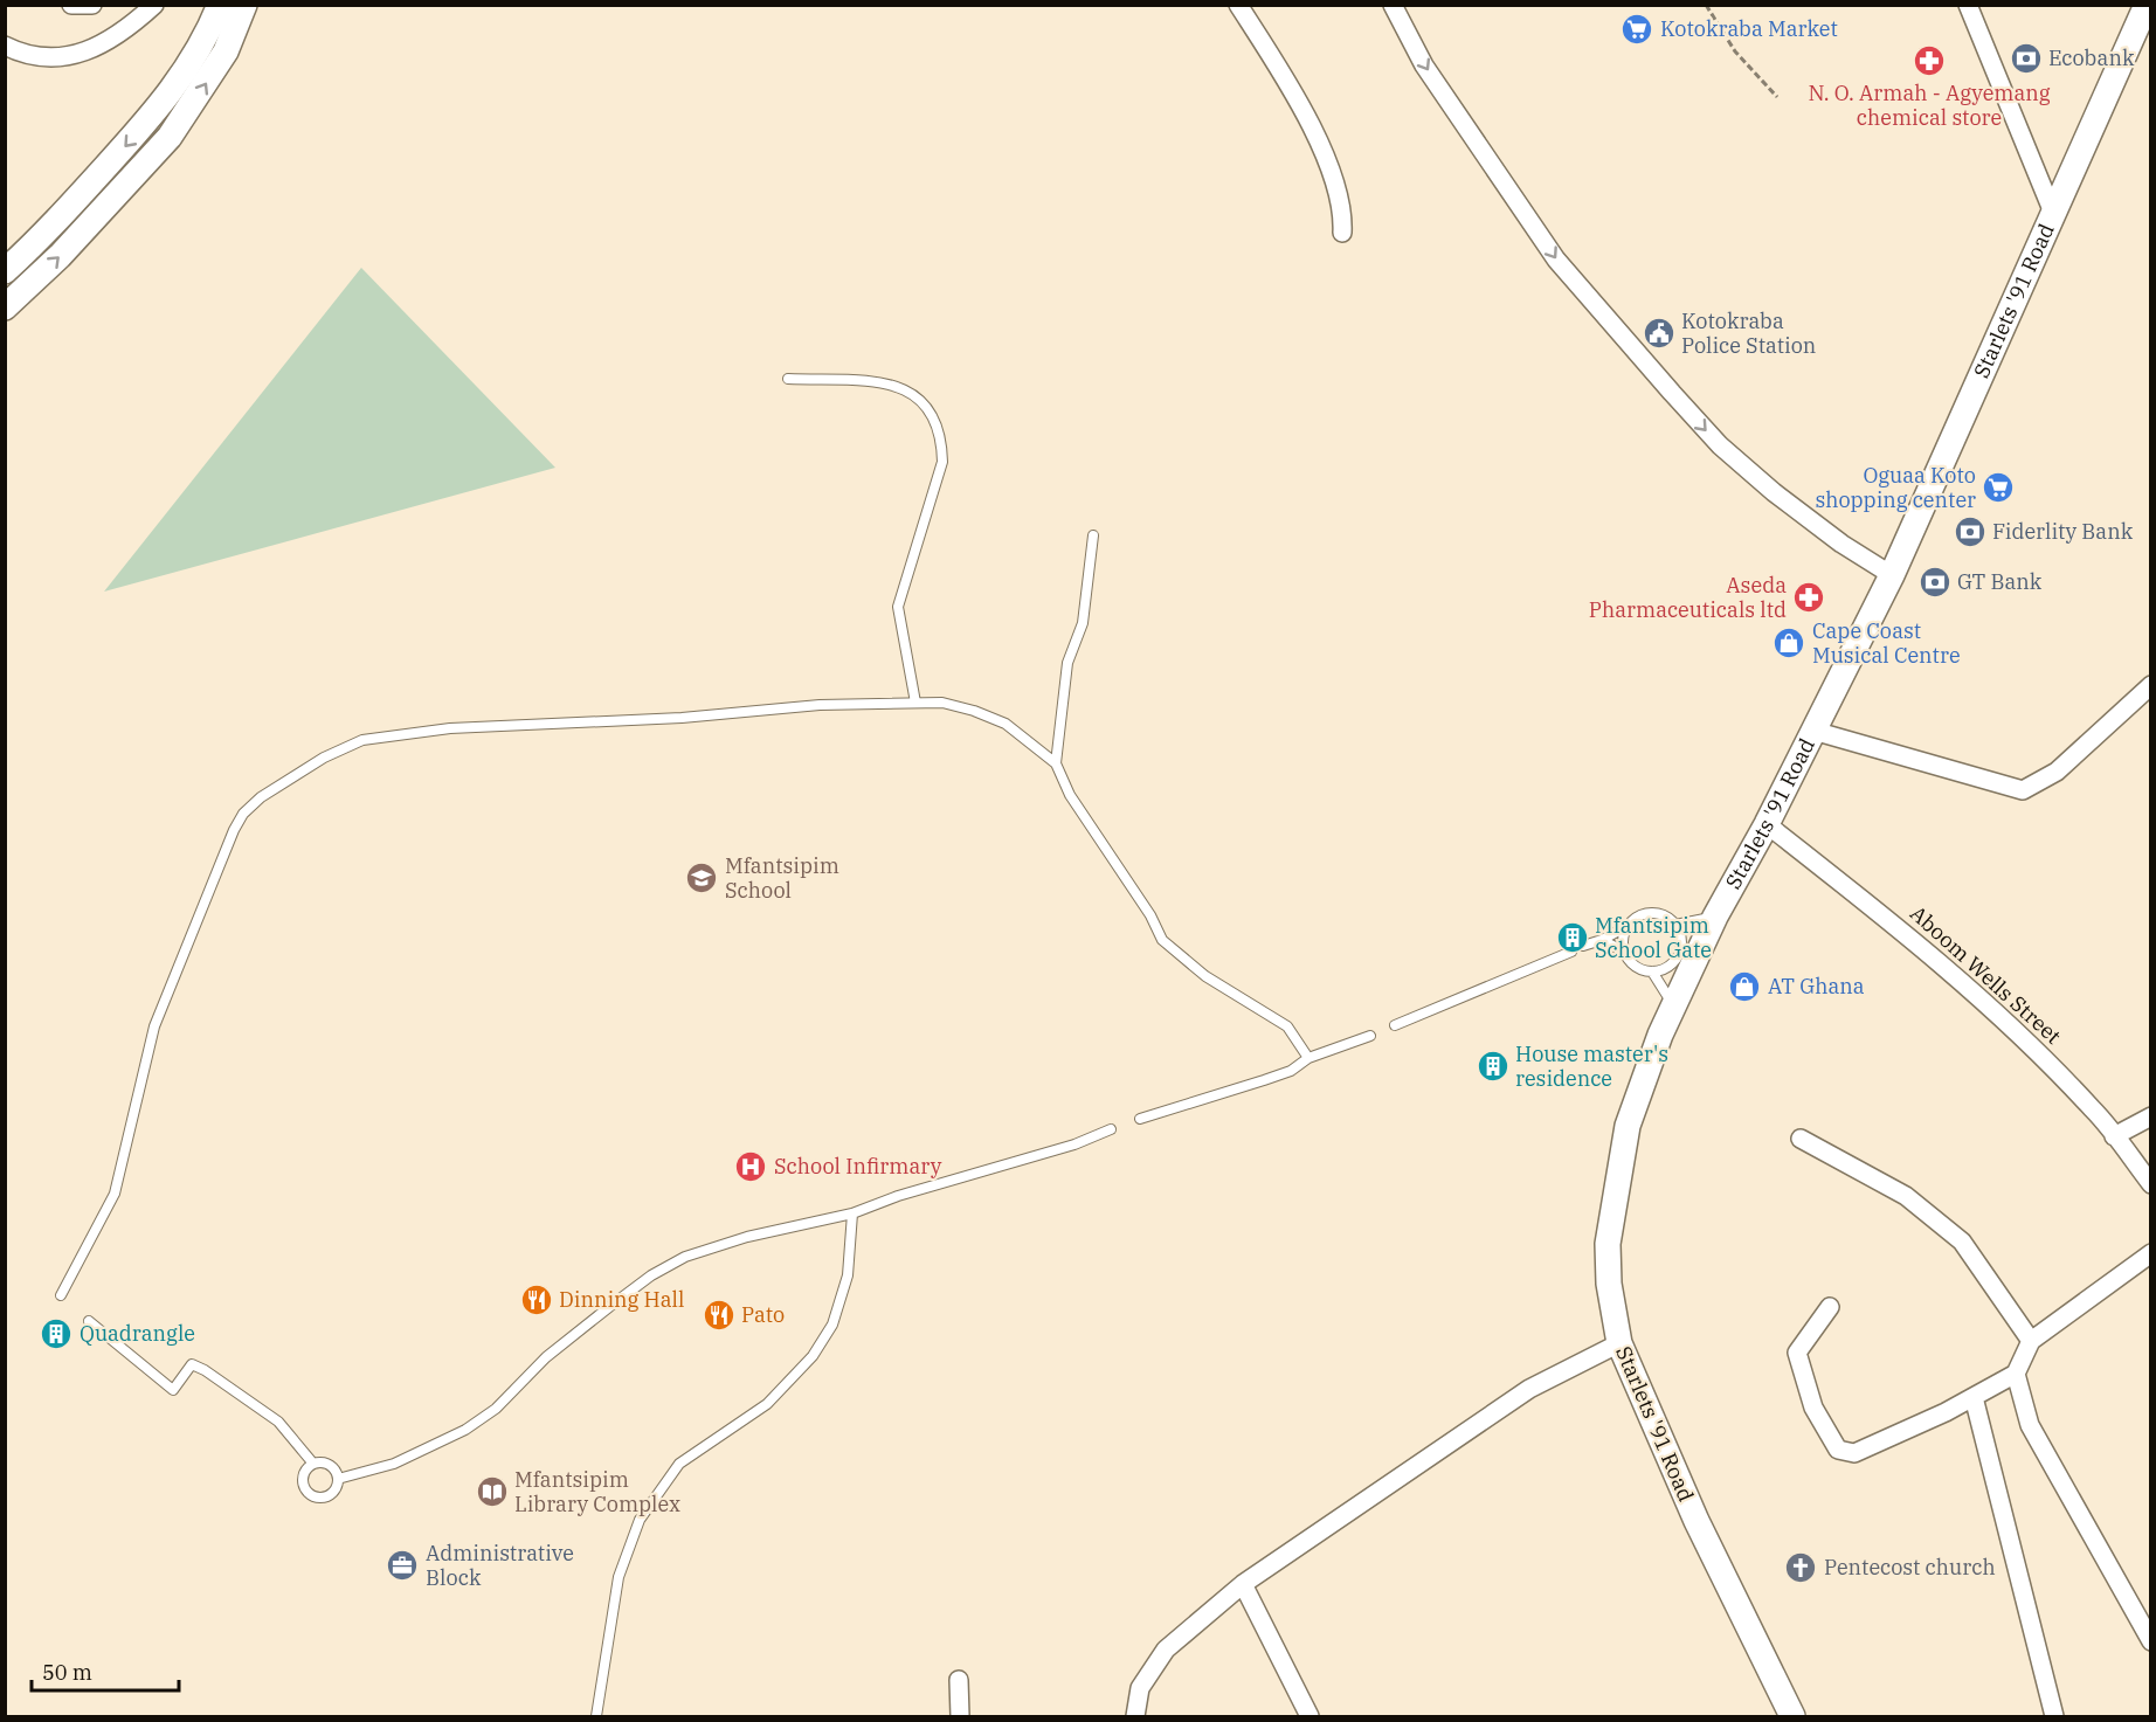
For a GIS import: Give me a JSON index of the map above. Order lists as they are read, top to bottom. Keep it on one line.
{"streets":{"street":["Starlets '91 Road","Aboom Wells Street"]},"crossings":[["Starlets '91 Road","Aboom Wells Street"]],"places":{"supermarket":["Kotokraba Market","Oguaa Koto shopping center"],"bank":["Ecobank","Fiderlity Bank","GT Bank"],"pharmacy":["N. O. Armah - Agyemang chemical store","Aseda Pharmaceuticals ltd"],"public building":["Kotokraba Police Station"],"shop":["Cape Coast Musical Centre","AT Ghana"],"school or university":["Mfantsipim School"],"building":["Mfantsipim School Gate","House master's residence","Quadrangle"],"hospital":["School Infirmary"],"restaurant":["Dinning Hall","Pato"],"library":["Mfantsipim Library Complex"],"office":["Administrative Block"],"church":["Pentecost church"]},"scale_bar":"50 m"}
